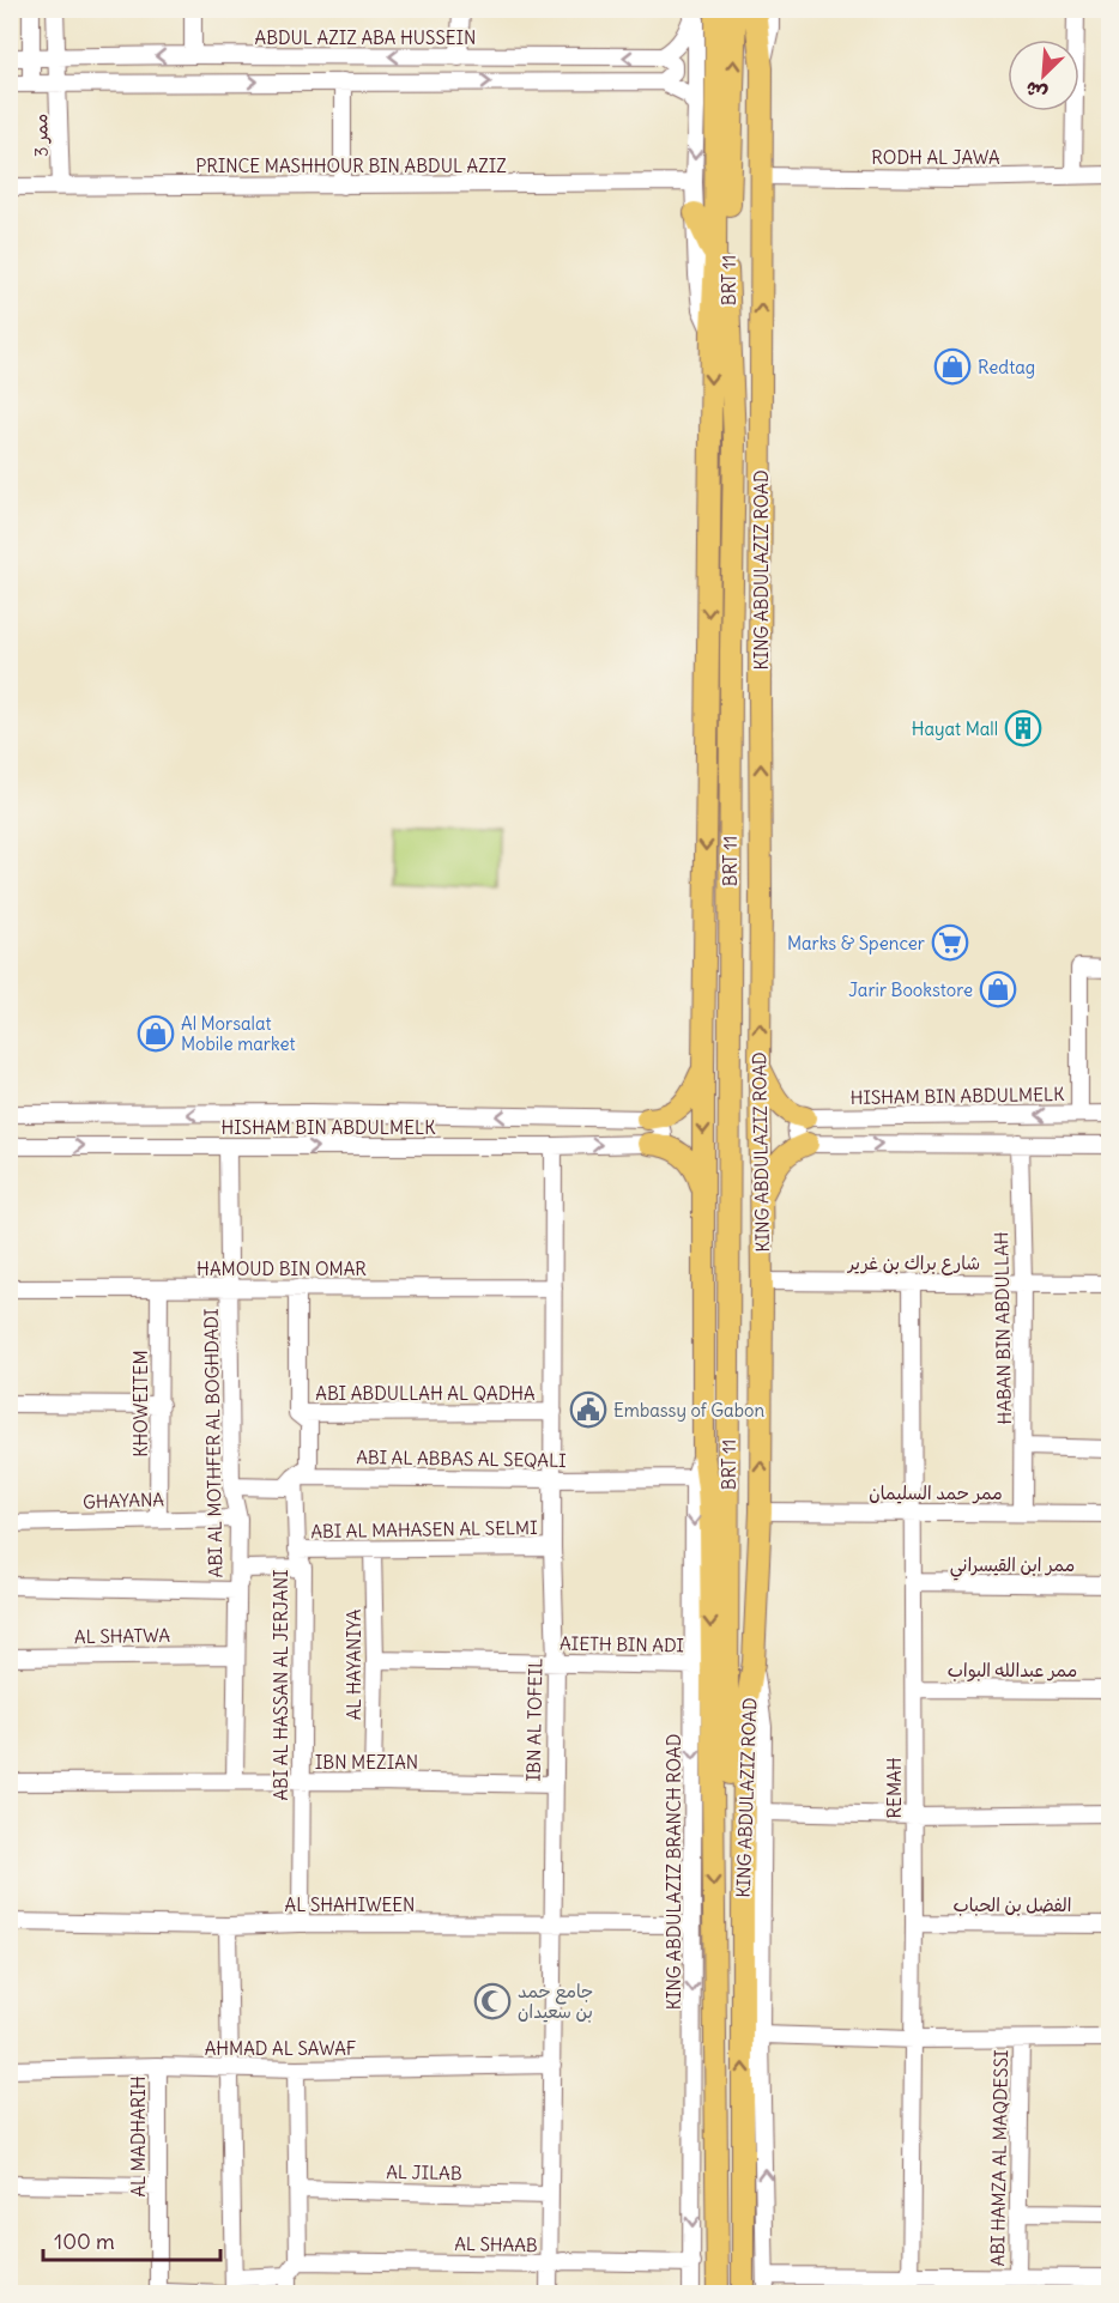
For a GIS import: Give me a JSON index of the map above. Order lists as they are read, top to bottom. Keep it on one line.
{"streets":{"main road":["BRT 11","KING ABDULAZIZ ROAD"],"street":["ABDUL AZIZ ABA HUSSEIN","ممر 3","RODH AL JAWA","PRINCE MASHHOUR BIN ABDUL AZIZ","HISHAM BIN ABDULMELK","شارع براك بن غرير","HAMOUD BIN OMAR","HABAN BIN ABDULLAH","ABI ABDULLAH AL QADHA","KHOWEITEM","ABI AL MOTHFER AL BOGHDADI","ABI AL ABBAS AL SEQALI","ممر حمد السليمان","GHAYANA","ABI AL MAHASEN AL SELMI","ممر ابن القيسراني","AL SHATWA","AIETH BIN ADI","AL HAYANIYA","ممر عبدالله البواب","ABI AL HASSAN AL JERJANI","IBN AL TOFEIL","IBN MEZIAN","REMAH","KING ABDULAZIZ BRANCH ROAD","AL SHAHIWEEN","الفضل بن الحباب","AHMAD AL SAWAF","AL MADHARIH","ABI HAMZA AL MAQDESSI","AL JILAB","AL SHAAB"]},"crossings":[["ABDUL AZIZ ABA HUSSEIN","ممر 3"],["ممر 3","PRINCE MASHHOUR BIN ABDUL AZIZ"],["RODH AL JAWA","KING ABDULAZIZ ROAD"],["BRT 11","KING ABDULAZIZ ROAD"],["KING ABDULAZIZ ROAD","شارع براك بن غرير"],["KING ABDULAZIZ ROAD","ممر حمد السليمان"],["KING ABDULAZIZ ROAD","KING ABDULAZIZ BRANCH ROAD"],["HISHAM BIN ABDULMELK","ABI AL MOTHFER AL BOGHDADI"],["HISHAM BIN ABDULMELK","IBN AL TOFEIL"],["شارع براك بن غرير","HABAN BIN ABDULLAH"],["شارع براك بن غرير","REMAH"],["HAMOUD BIN OMAR","KHOWEITEM"],["HAMOUD BIN OMAR","ABI AL MOTHFER AL BOGHDADI"],["HAMOUD BIN OMAR","ABI AL HASSAN AL JERJANI"],["HAMOUD BIN OMAR","IBN AL TOFEIL"],["HABAN BIN ABDULLAH","ممر حمد السليمان"],["ABI ABDULLAH AL QADHA","ABI AL HASSAN AL JERJANI"],["ABI ABDULLAH AL QADHA","IBN AL TOFEIL"],["KHOWEITEM","GHAYANA"],["ABI AL MOTHFER AL BOGHDADI","ABI AL ABBAS AL SEQALI"],["ABI AL MOTHFER AL BOGHDADI","GHAYANA"],["ABI AL MOTHFER AL BOGHDADI","ABI AL MAHASEN AL SELMI"],["ABI AL MOTHFER AL BOGHDADI","AL SHATWA"],["ABI AL MOTHFER AL BOGHDADI","IBN MEZIAN"],["ABI AL ABBAS AL SEQALI","ABI AL HASSAN AL JERJANI"],["ABI AL ABBAS AL SEQALI","IBN AL TOFEIL"],["ABI AL ABBAS AL SEQALI","KING ABDULAZIZ BRANCH ROAD"],["ممر حمد السليمان","REMAH"],["ABI AL MAHASEN AL SELMI","AL HAYANIYA"],["ABI AL MAHASEN AL SELMI","ABI AL HASSAN AL JERJANI"],["ABI AL MAHASEN AL SELMI","IBN AL TOFEIL"],["ممر ابن القيسراني","REMAH"],["AIETH BIN ADI","AL HAYANIYA"],["AIETH BIN ADI","IBN AL TOFEIL"],["AIETH BIN ADI","KING ABDULAZIZ BRANCH ROAD"],["AL HAYANIYA","IBN MEZIAN"],["ممر عبدالله البواب","REMAH"],["ABI AL HASSAN AL JERJANI","IBN MEZIAN"],["ABI AL HASSAN AL JERJANI","AL SHAHIWEEN"],["IBN AL TOFEIL","IBN MEZIAN"],["IBN AL TOFEIL","AL SHAHIWEEN"],["IBN AL TOFEIL","AHMAD AL SAWAF"],["IBN AL TOFEIL","AL JILAB"],["IBN AL TOFEIL","AL SHAAB"],["REMAH","الفضل بن الحباب"],["KING ABDULAZIZ BRANCH ROAD","AL SHAHIWEEN"],["KING ABDULAZIZ BRANCH ROAD","AL SHAAB"],["AHMAD AL SAWAF","AL MADHARIH"]],"places":{"shop":["Redtag","Jarir Bookstore","Al Morsalat Mobile market"],"building":["Hayat Mall"],"supermarket":["Marks & Spencer"],"public building":["Embassy of Gabon"],"mosque":["جامع حمد بن سعيدان"]},"scale_bar":"100 m","north":"bottom left"}
